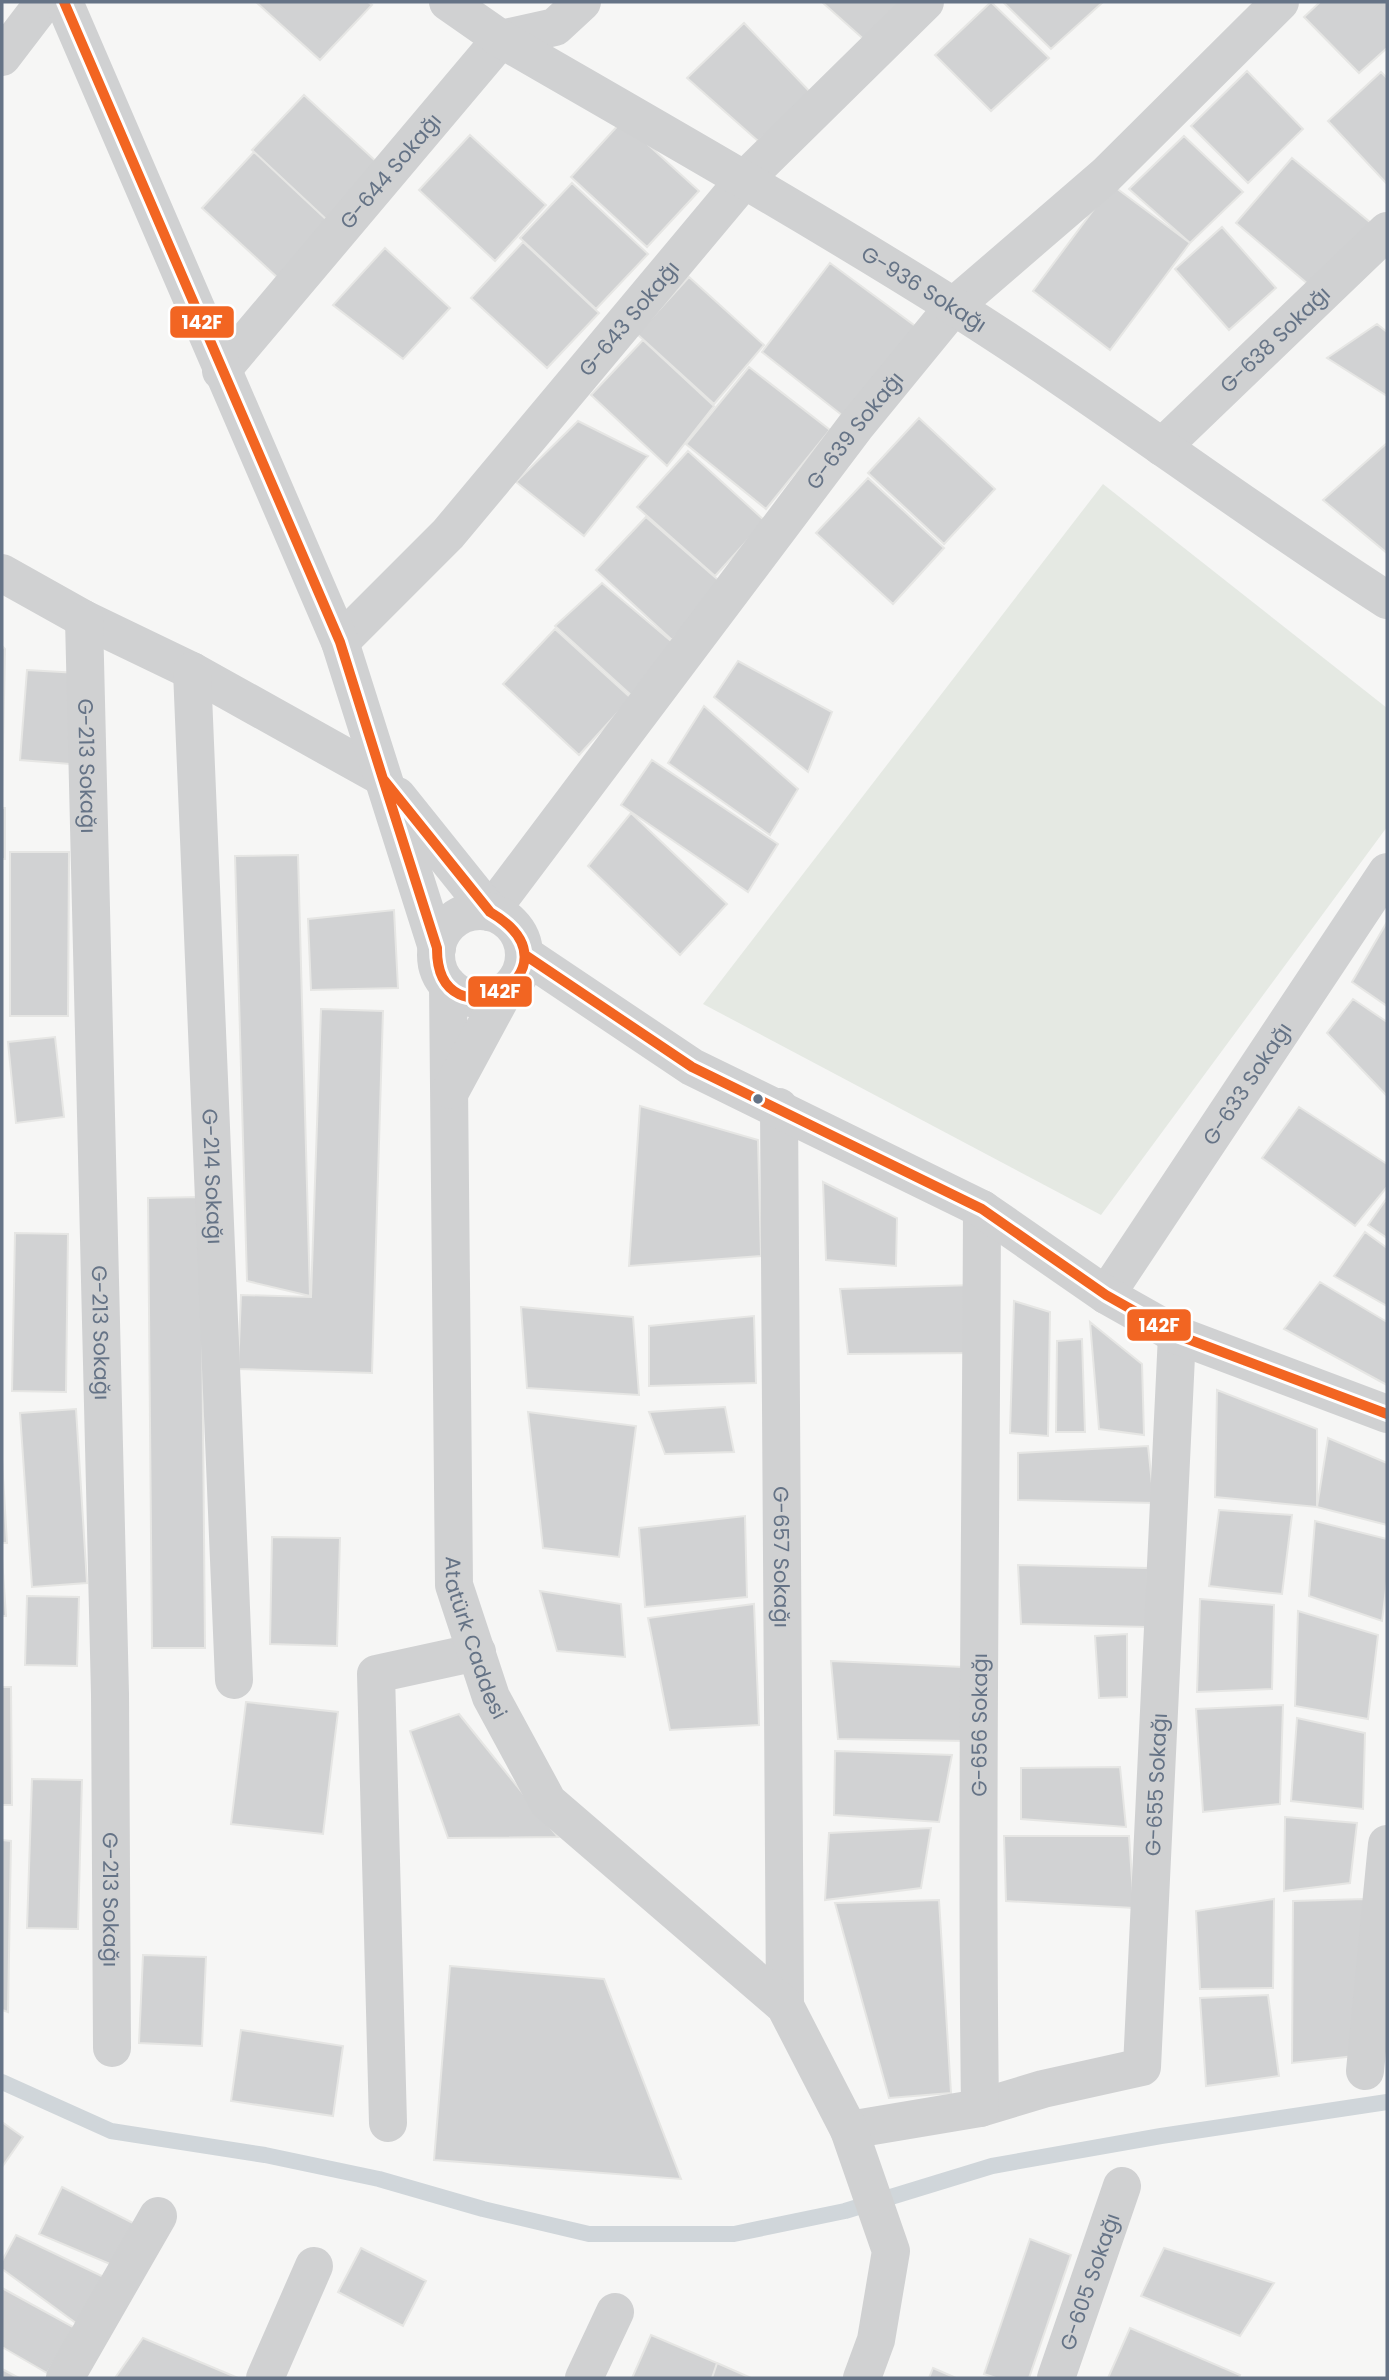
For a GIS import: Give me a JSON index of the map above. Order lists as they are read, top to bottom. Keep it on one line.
{"streets":{"street":["G-644 Sokağı","G-936 Sokağı","G-643 Sokağı","G-638 Sokağı","G-639 Sokağı","G-213 Sokağı","G-633 Sokağı","G-214 Sokağı","G-657 Sokağı","Atatürk Caddesi","G-656 Sokağı","G-655 Sokağı","G-605 Sokağı"]},"crossings":[["G-644 Sokağı","G-936 Sokağı"],["G-936 Sokağı","G-643 Sokağı"],["G-936 Sokağı","G-638 Sokağı"],["G-936 Sokağı","G-639 Sokağı"],["G-639 Sokağı","Atatürk Caddesi"],["G-657 Sokağı","Atatürk Caddesi"],["G-656 Sokağı","G-655 Sokağı"]],"lines":["transit line 142F"]}
